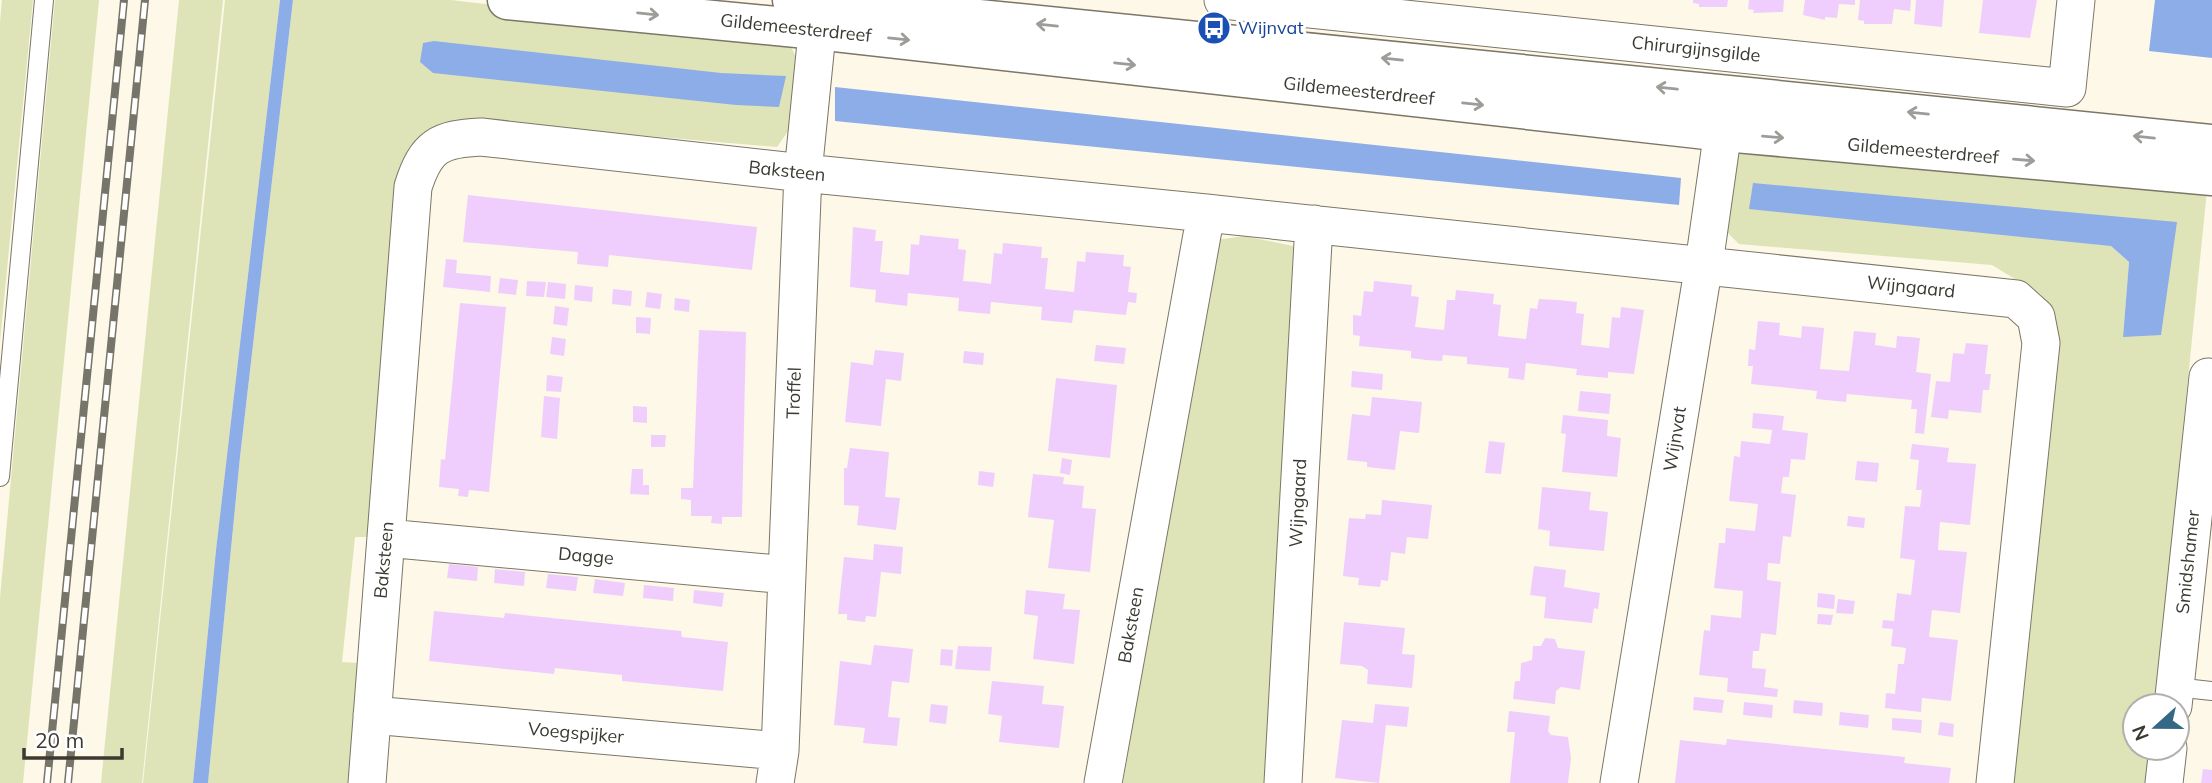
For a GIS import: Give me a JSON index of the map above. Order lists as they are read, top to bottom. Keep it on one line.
{"streets":{"street":["Gildemeesterdreef","Chirurgijnsgilde","Baksteen","Wijngaard","Troffel","Wijnvat","Dagge","Smidshamer","Voegspijker"]},"crossings":[["Gildemeesterdreef","Troffel"],["Gildemeesterdreef","Wijnvat"],["Baksteen","Wijngaard"],["Baksteen","Troffel"],["Baksteen","Dagge"],["Baksteen","Voegspijker"],["Wijngaard","Wijnvat"],["Troffel","Dagge"],["Troffel","Voegspijker"]],"places":{"bus stop":["Wijnvat"]},"scale_bar":"20 m","north":"left"}
